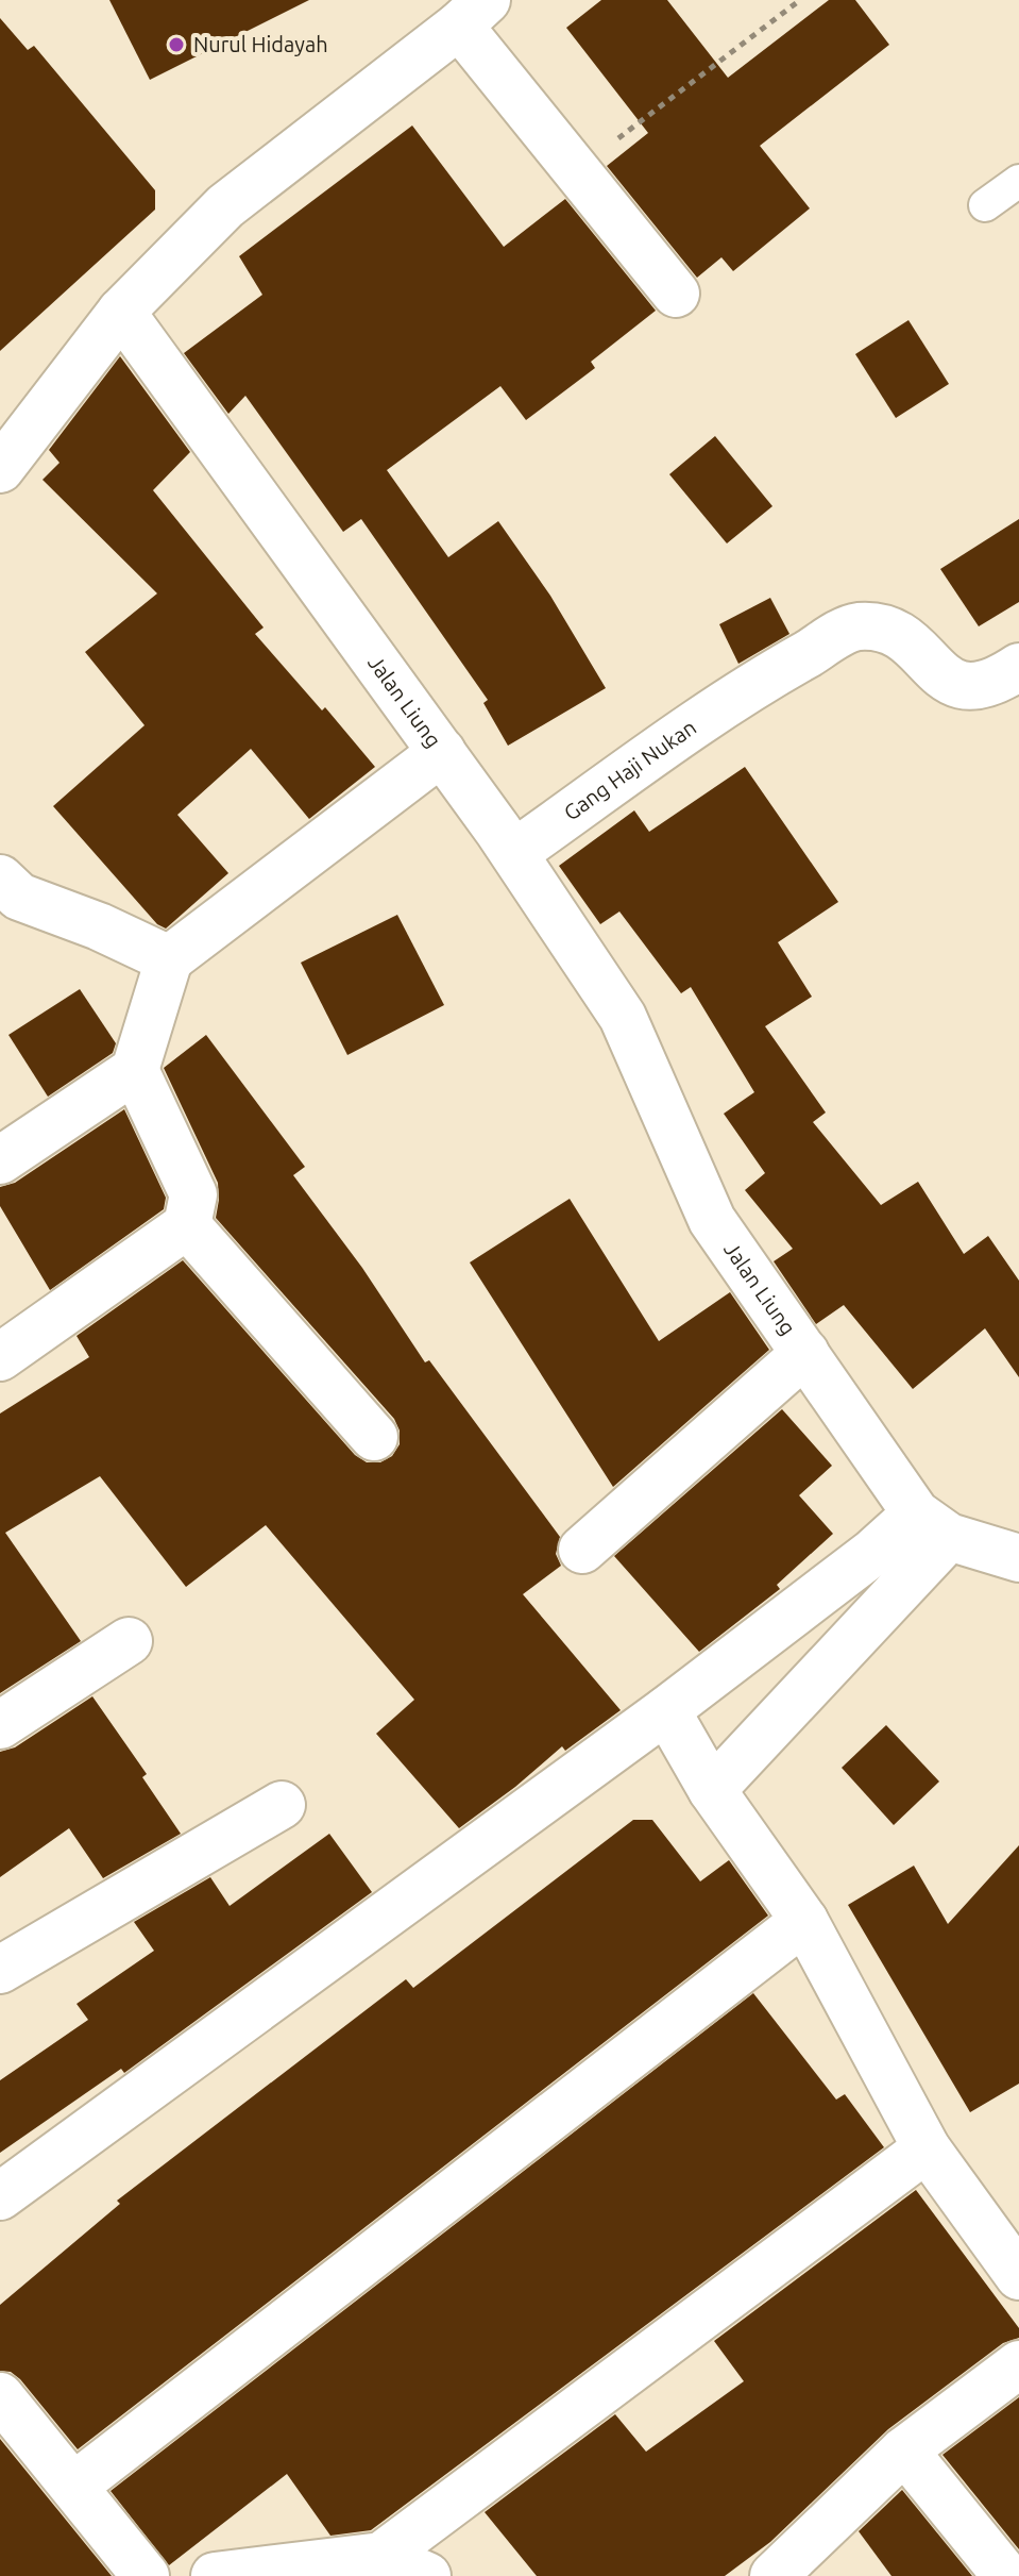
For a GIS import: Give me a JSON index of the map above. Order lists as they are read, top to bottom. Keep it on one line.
{"streets":{"street":["Jalan Liung","Gang Haji Nukan"]},"crossings":[["Jalan Liung","Gang Haji Nukan"]],"places":["Nurul Hidayah"]}
